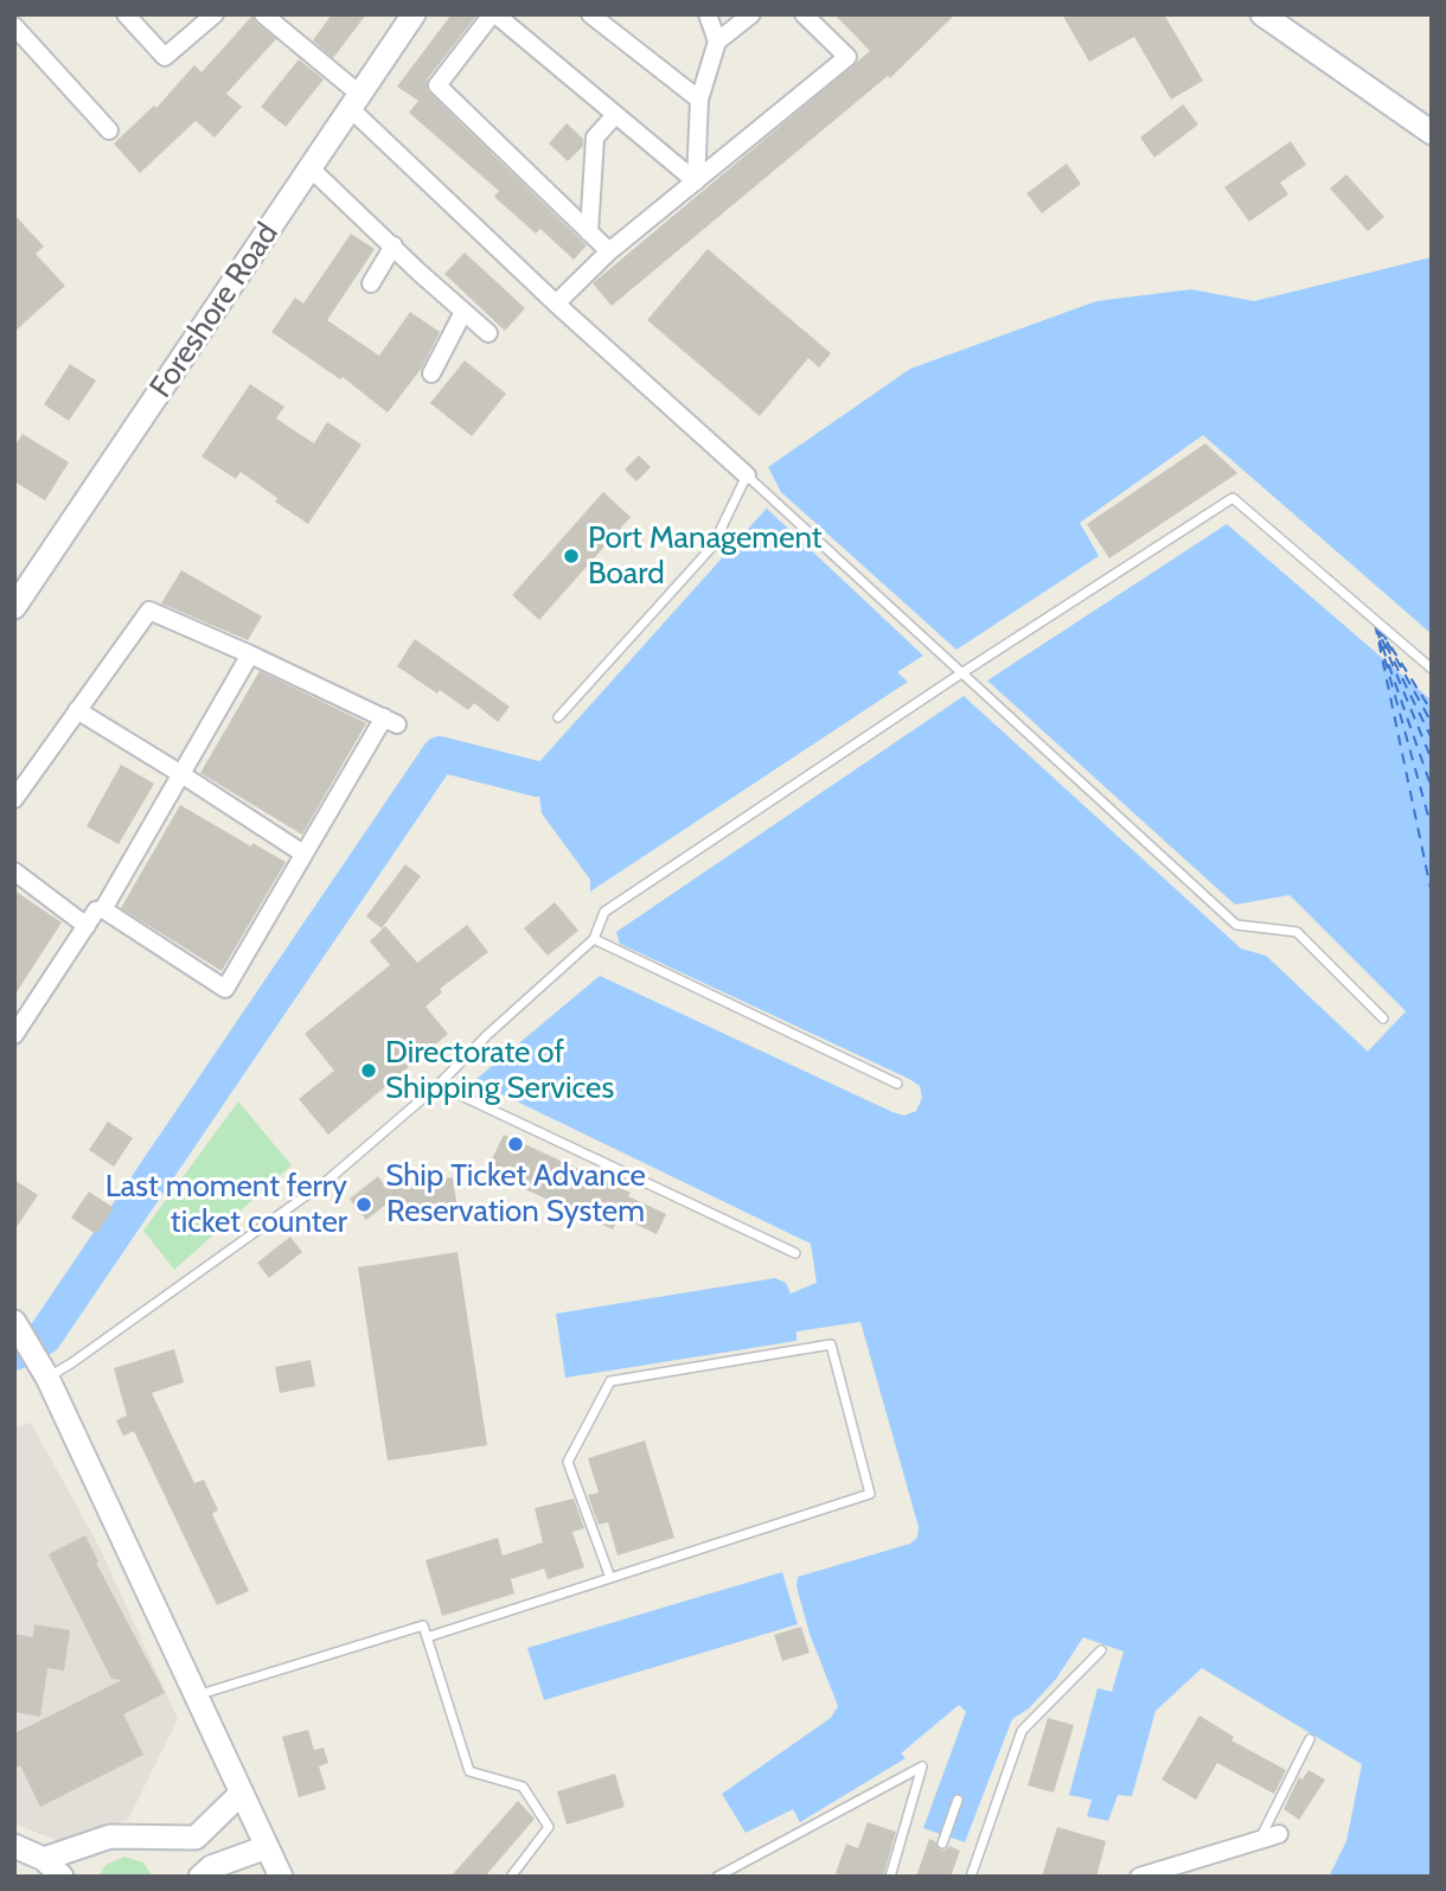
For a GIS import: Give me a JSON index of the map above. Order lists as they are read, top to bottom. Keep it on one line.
{"streets":{"street":["Foreshore Road"]},"places":["Port Management Board","Directorate of Shipping Services","Ship Ticket Advance Reservation System","Last moment ferry ticket counter"]}
